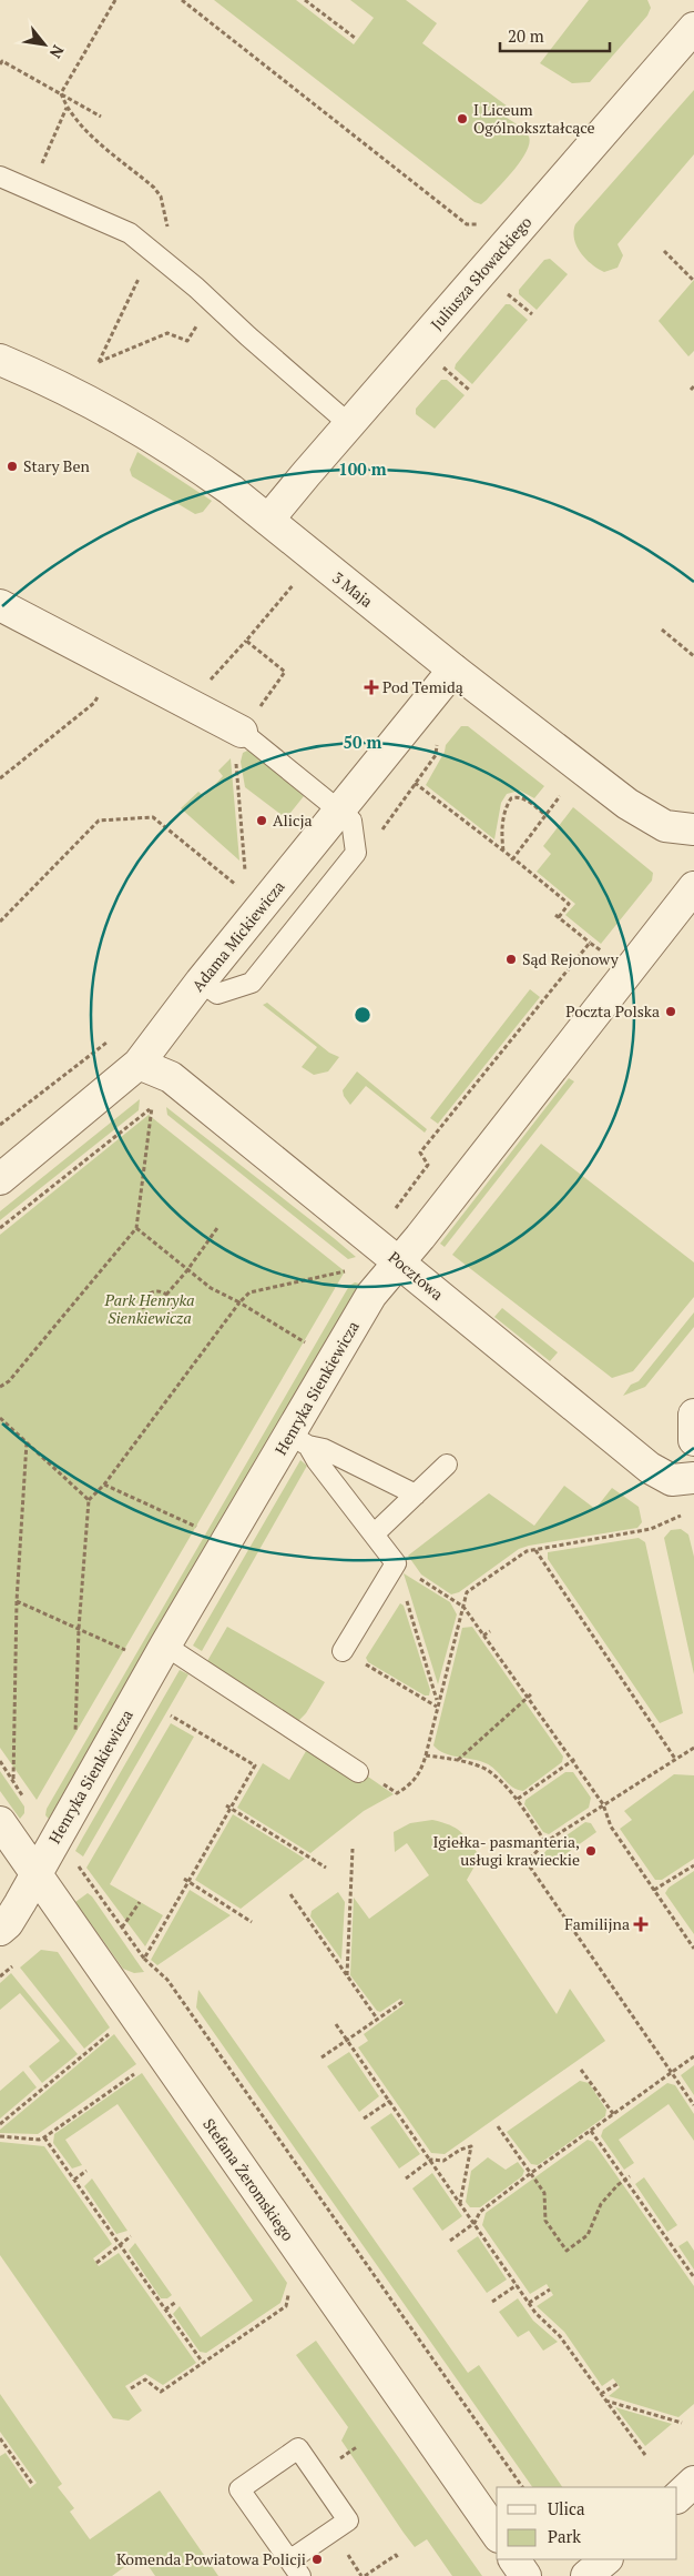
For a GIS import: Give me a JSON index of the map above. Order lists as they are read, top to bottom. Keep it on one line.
{"streets":{"street":["Juliusza Słowackiego","3 Maja","Adama Mickiewicza","Pocztowa","Henryka Sienkiewicza","Stefana Żeromskiego"]},"crossings":[["Juliusza Słowackiego","3 Maja"],["3 Maja","Adama Mickiewicza"],["Adama Mickiewicza","Pocztowa"],["Pocztowa","Henryka Sienkiewicza"],["Henryka Sienkiewicza","Stefana Żeromskiego"]],"parks":["Park Henryka Sienkiewicza"],"places":{"other":["I Liceum Ogólnokształcące","Stary Ben","Alicja","Sąd Rejonowy","Poczta Polska","Igiełka- pasmanteria, usługi krawieckie","Komenda Powiatowa Policji"],"health":["Pod Temidą","Familijna"]},"legend":["Ulica","Park"],"scale_bar":"20 m","north":"bottom right","rings":["100 m","50 m"]}
